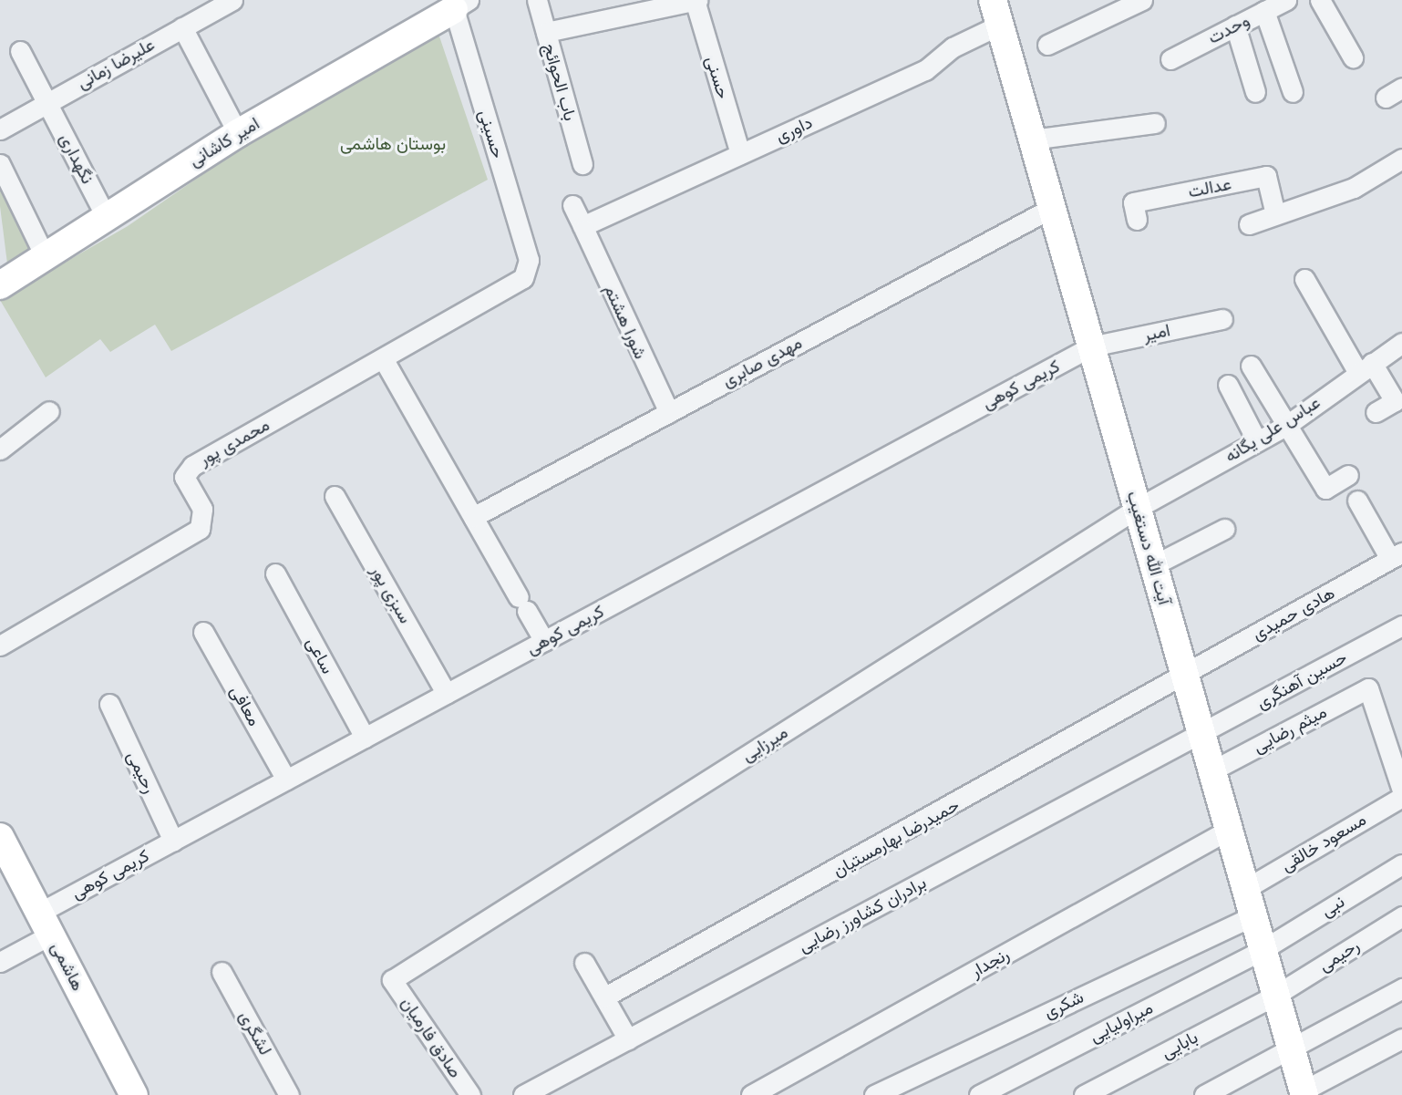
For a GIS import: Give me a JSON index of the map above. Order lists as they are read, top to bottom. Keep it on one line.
{"streets":{"street":["وحدت","علیرضا زمانی","حسنی","باب الحوائج","داوری","حسینی","امیر کاشانی","نگهداری","عدالت","شورا هشتم","امیر","مهدی صابری","کریمی کوهی","عباس علی یگانه","محمدی پور","آیت الله دستغیب","سبزی پور","هادی حمیدی","ساعی","حسین آهنگری","معافی","میثم رضایی","میرزایی","رحیمی","حمیدرضا بهارمستیان","مسعود خالقی","نبی","برادران کشاورز رضایی","رنجدار","هاشمی","شکری","میراولیایی","لشگری","صادق فارمیان","بابایی"]},"crossings":[["علیرضا زمانی","نگهداری"],["حسنی","داوری"],["داوری","شورا هشتم"],["داوری","آیت الله دستغیب"],["حسینی","امیر کاشانی"],["حسینی","محمدی پور"],["امیر کاشانی","نگهداری"],["شورا هشتم","مهدی صابری"],["امیر","کریمی کوهی"],["امیر","آیت الله دستغیب"],["مهدی صابری","آیت الله دستغیب"],["کریمی کوهی","آیت الله دستغیب"],["کریمی کوهی","سبزی پور"],["کریمی کوهی","ساعی"],["کریمی کوهی","معافی"],["کریمی کوهی","رحیمی"],["کریمی کوهی","هاشمی"],["عباس علی یگانه","آیت الله دستغیب"],["عباس علی یگانه","میرزایی"],["آیت الله دستغیب","هادی حمیدی"],["آیت الله دستغیب","حسین آهنگری"],["آیت الله دستغیب","میثم رضایی"],["آیت الله دستغیب","میرزایی"],["آیت الله دستغیب","رحیمی"],["آیت الله دستغیب","حمیدرضا بهارمستیان"],["آیت الله دستغیب","مسعود خالقی"],["آیت الله دستغیب","نبی"],["آیت الله دستغیب","برادران کشاورز رضایی"],["آیت الله دستغیب","رنجدار"],["آیت الله دستغیب","شکری"],["آیت الله دستغیب","میراولیایی"],["آیت الله دستغیب","بابایی"],["هادی حمیدی","حمیدرضا بهارمستیان"],["حسین آهنگری","برادران کشاورز رضایی"],["میرزایی","صادق فارمیان"],["رحیمی","بابایی"],["نبی","میراولیایی"]],"parks":["بوستان هاشمی"]}
